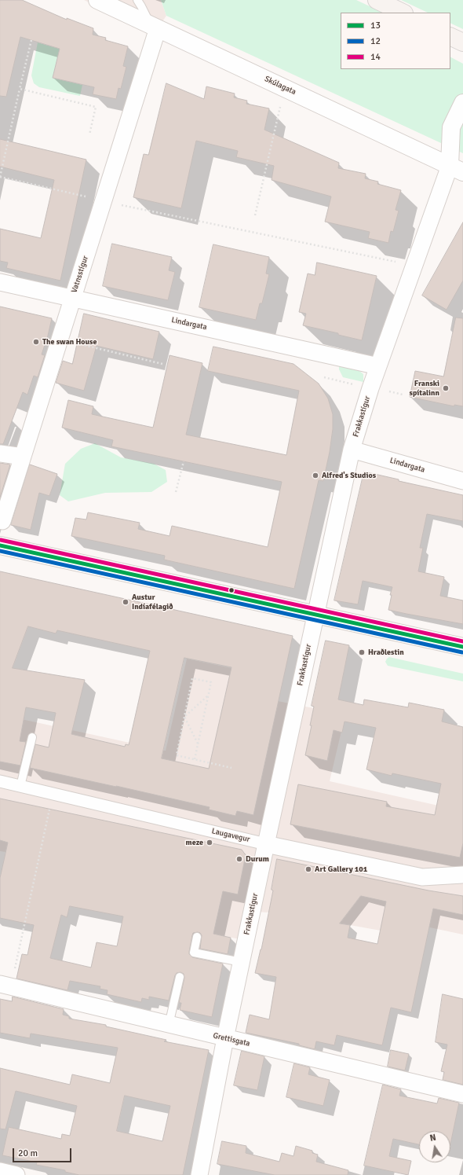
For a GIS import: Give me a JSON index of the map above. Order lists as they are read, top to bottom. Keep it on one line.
{"streets":{"street":["Skúlagata","Vatnsstígur","Lindargata","Frakkastígur","Laugavegur","Grettisgata"]},"crossings":[["Skúlagata","Vatnsstígur"],["Skúlagata","Frakkastígur"],["Vatnsstígur","Lindargata"],["Lindargata","Frakkastígur"],["Frakkastígur","Laugavegur"],["Frakkastígur","Grettisgata"]],"places":["The swan House","Franski spítalinn","Alfred's Studios","Austur Indíafélagið","Hraðlestin","meze","Durum","Art Gallery 101"],"lines":["transit line 14","transit line 13","transit line 12"],"legend":["13","12","14"],"scale_bar":"20 m","north":"top"}
